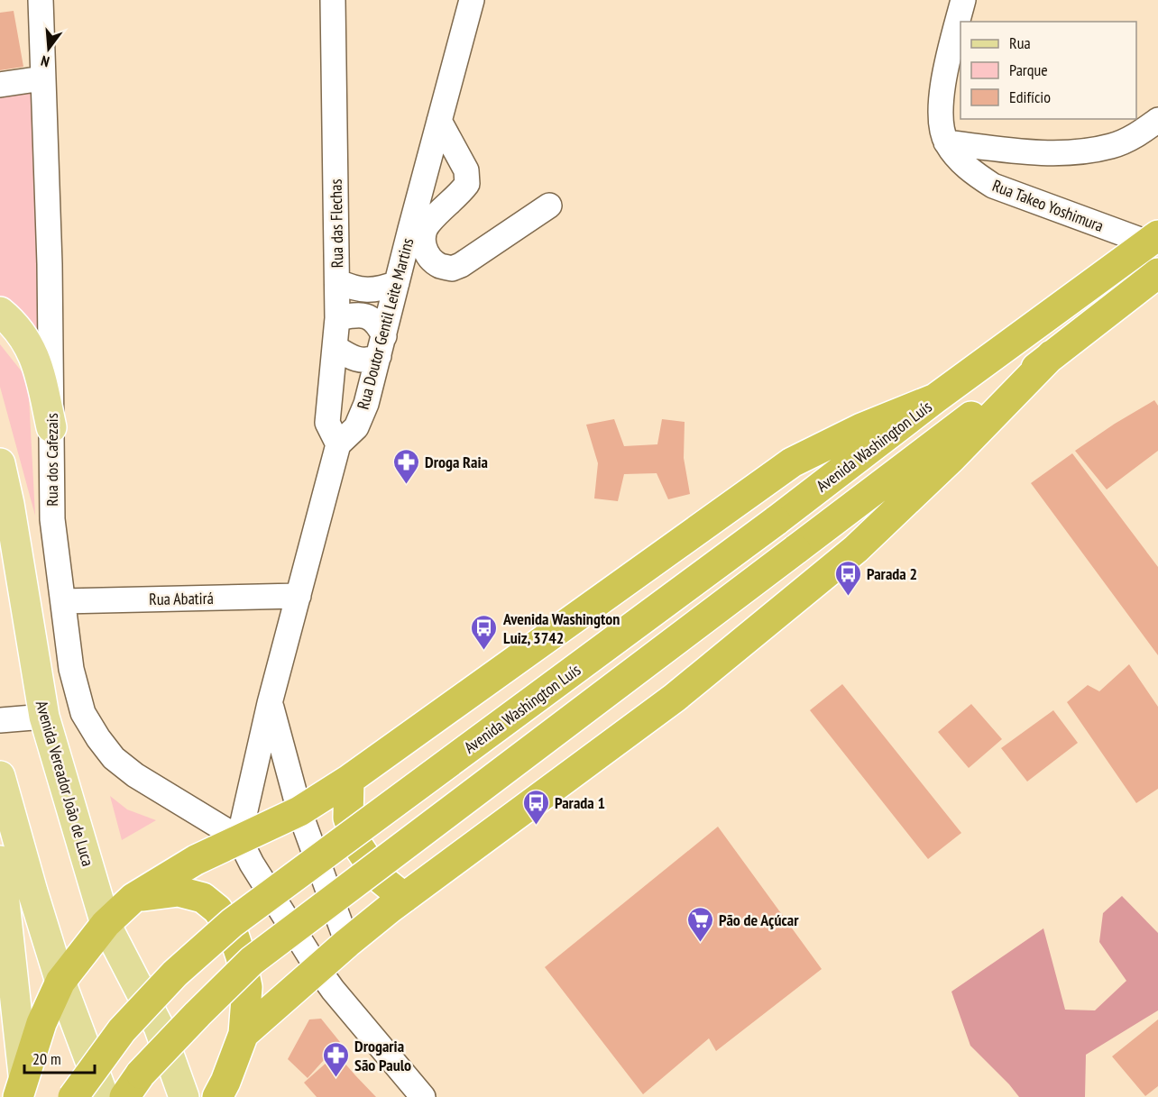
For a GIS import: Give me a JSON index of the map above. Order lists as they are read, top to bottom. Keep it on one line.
{"streets":{"highway":["Avenida Washington Luís"],"main road":["Avenida Vereador João de Luca"],"street":["Rua Takeo Yoshimura","Rua das Flechas","Rua Doutor Gentil Leite Martins","Rua dos Cafezais","Rua Abatirá"]},"crossings":[["Rua Takeo Yoshimura","Avenida Washington Luís"],["Rua das Flechas","Rua Doutor Gentil Leite Martins"],["Rua Doutor Gentil Leite Martins","Rua dos Cafezais"],["Rua Doutor Gentil Leite Martins","Rua Abatirá"],["Rua dos Cafezais","Rua Abatirá"]],"places":{"pharmacy":["Droga Raia","Drogaria São Paulo"],"bus stop":["Parada 2","Avenida Washington Luiz, 3742","Parada 1"],"supermarket":["Pão de Açúcar"]},"legend":["Rua","Parque","Edifício"],"scale_bar":"20 m","north":"bottom"}
